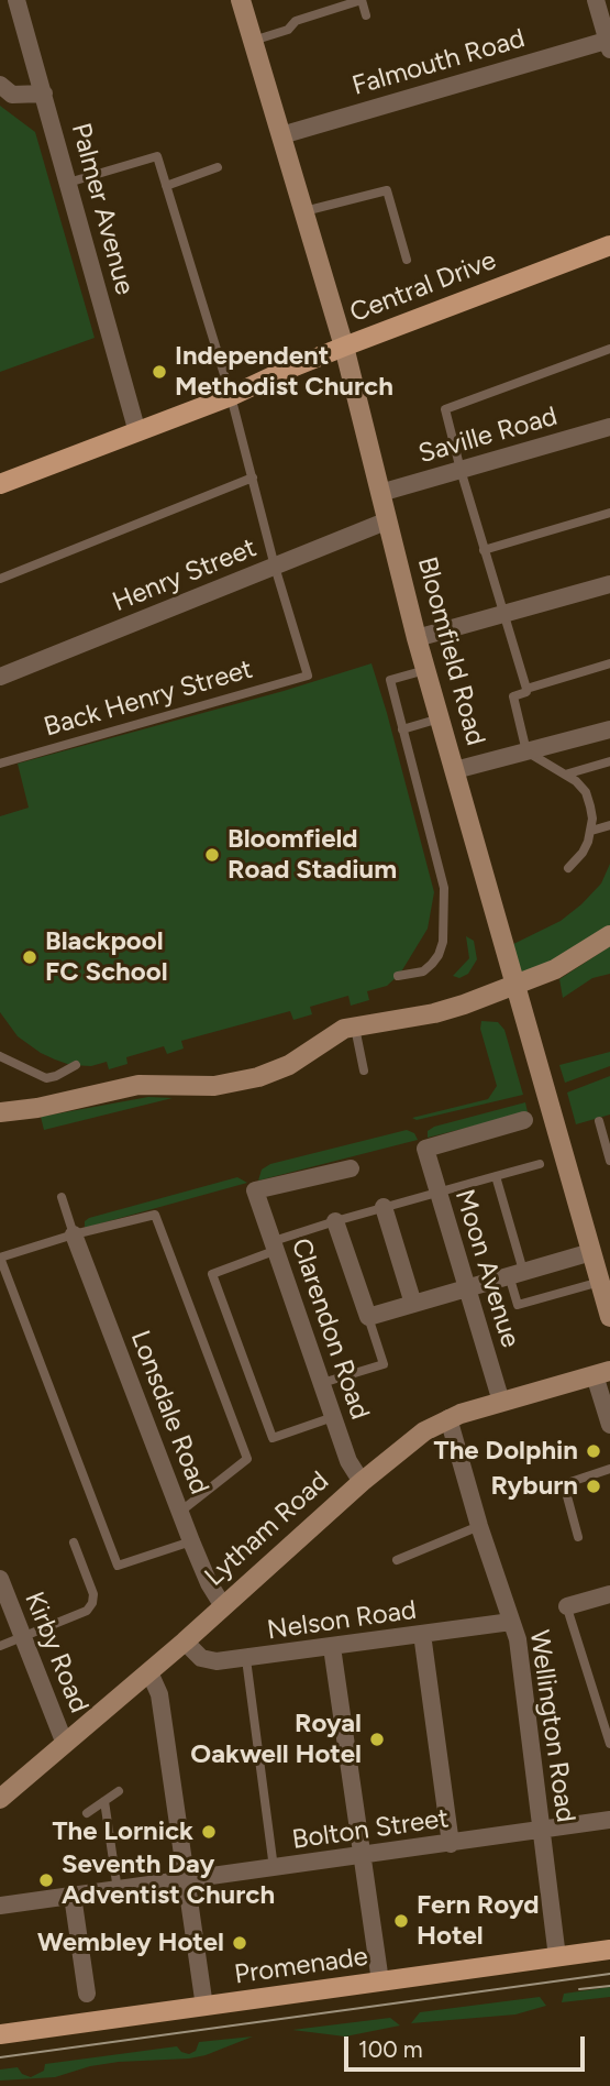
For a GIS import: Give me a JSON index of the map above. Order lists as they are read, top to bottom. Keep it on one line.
{"streets":{"main road":["Central Drive","Promenade"],"street":["Falmouth Road","Palmer Avenue","Saville Road","Henry Street","Bloomfield Road","Moon Avenue","Clarendon Road","Lonsdale Road","Lytham Road","Nelson Road","Kirby Road","Wellington Road","Bolton Street"],"lane":["Back Henry Street"]},"crossings":[["Falmouth Road","Bloomfield Road"],["Palmer Avenue","Central Drive"],["Central Drive","Bloomfield Road"],["Saville Road","Bloomfield Road"],["Henry Street","Bloomfield Road"],["Henry Street","Back Henry Street"],["Moon Avenue","Lytham Road"],["Clarendon Road","Lytham Road"],["Lonsdale Road","Lytham Road"],["Lytham Road","Nelson Road"],["Lytham Road","Kirby Road"],["Lytham Road","Wellington Road"],["Nelson Road","Wellington Road"],["Wellington Road","Bolton Street"],["Wellington Road","Promenade"]],"places":["Independent Methodist Church","Bloomfield Road Stadium","Blackpool FC School","The Dolphin","Ryburn","Royal Oakwell Hotel","The Lornick","Seventh Day Adventist Church","Fern Royd Hotel","Wembley Hotel"],"scale_bar":"100 m"}
